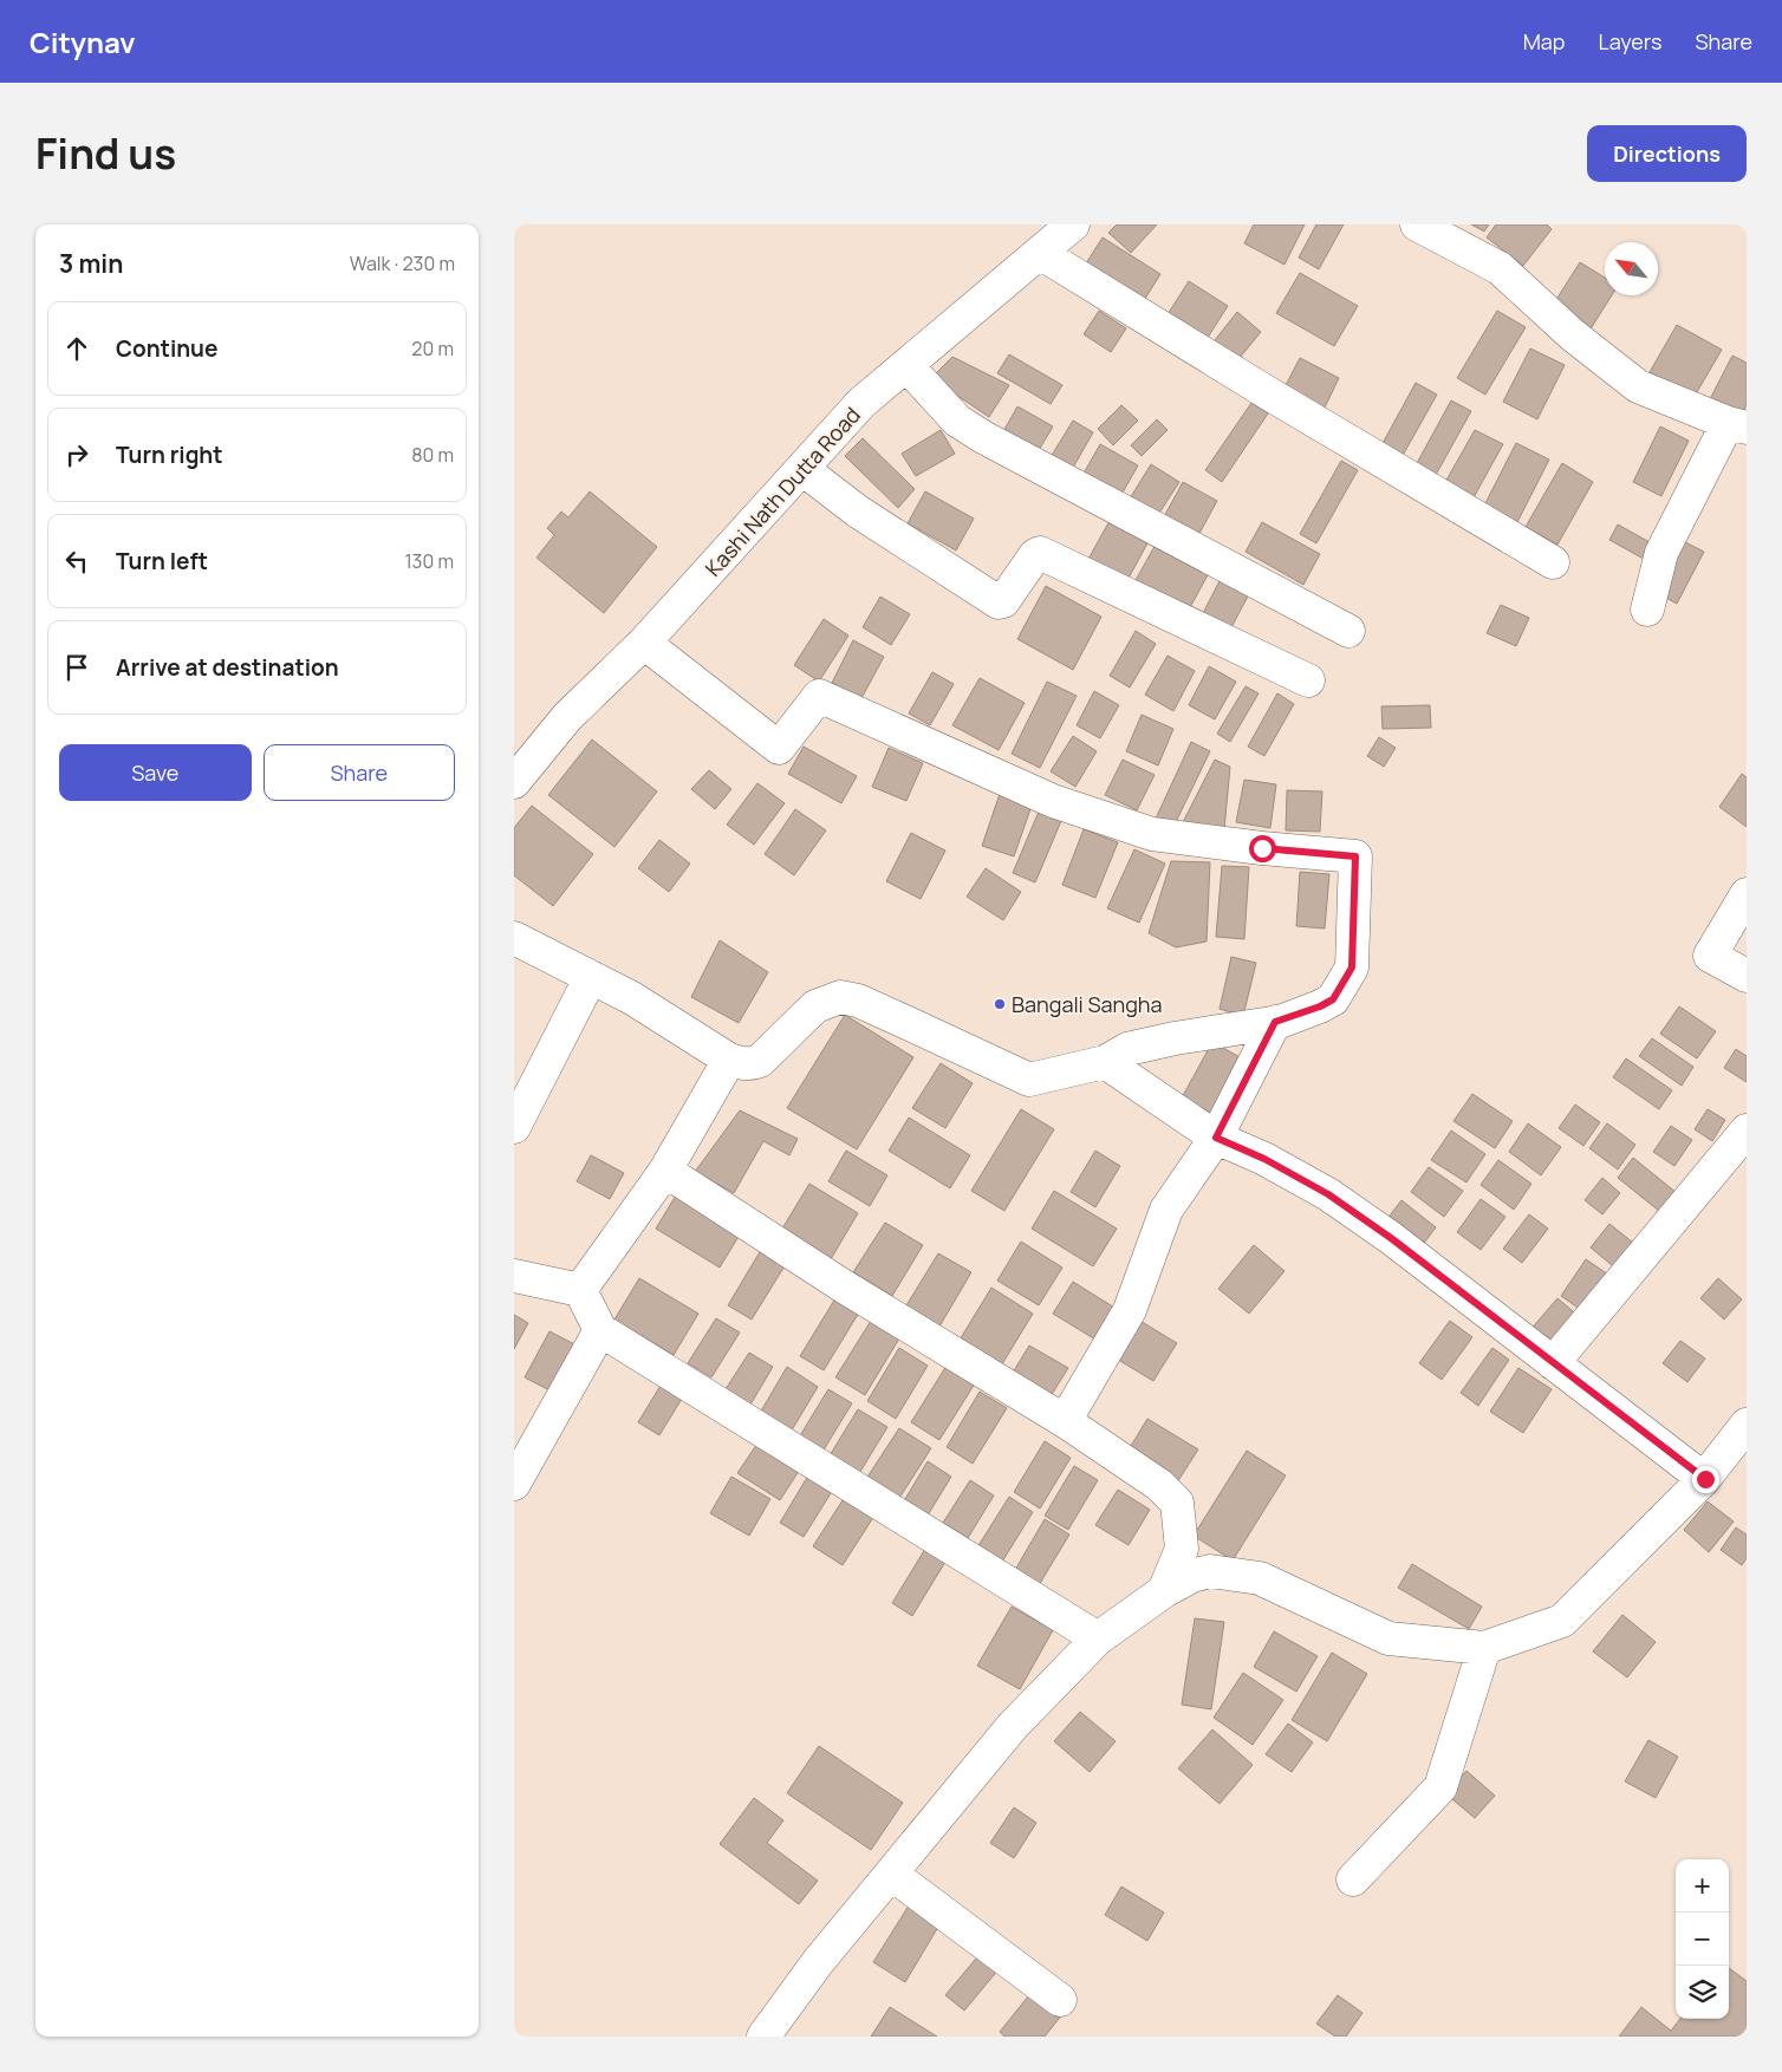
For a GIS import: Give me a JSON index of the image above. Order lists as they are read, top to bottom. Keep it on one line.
{"streets":{"street":["Kashi Nath Dutta Road"]},"places":["Bangali Sangha"],"north":"top left","page":{"header":"Citynav","nav":["Map","Layers","Share"],"title":"Find us","buttons":["Directions",["Save","Share"]],"heading":["3 min","Walk · 230 m"],"list":[["Continue","20 m"],["Turn right","80 m"],["Turn left","130 m"],"Arrive at destination"],"map_buttons":["+","−"]}}
